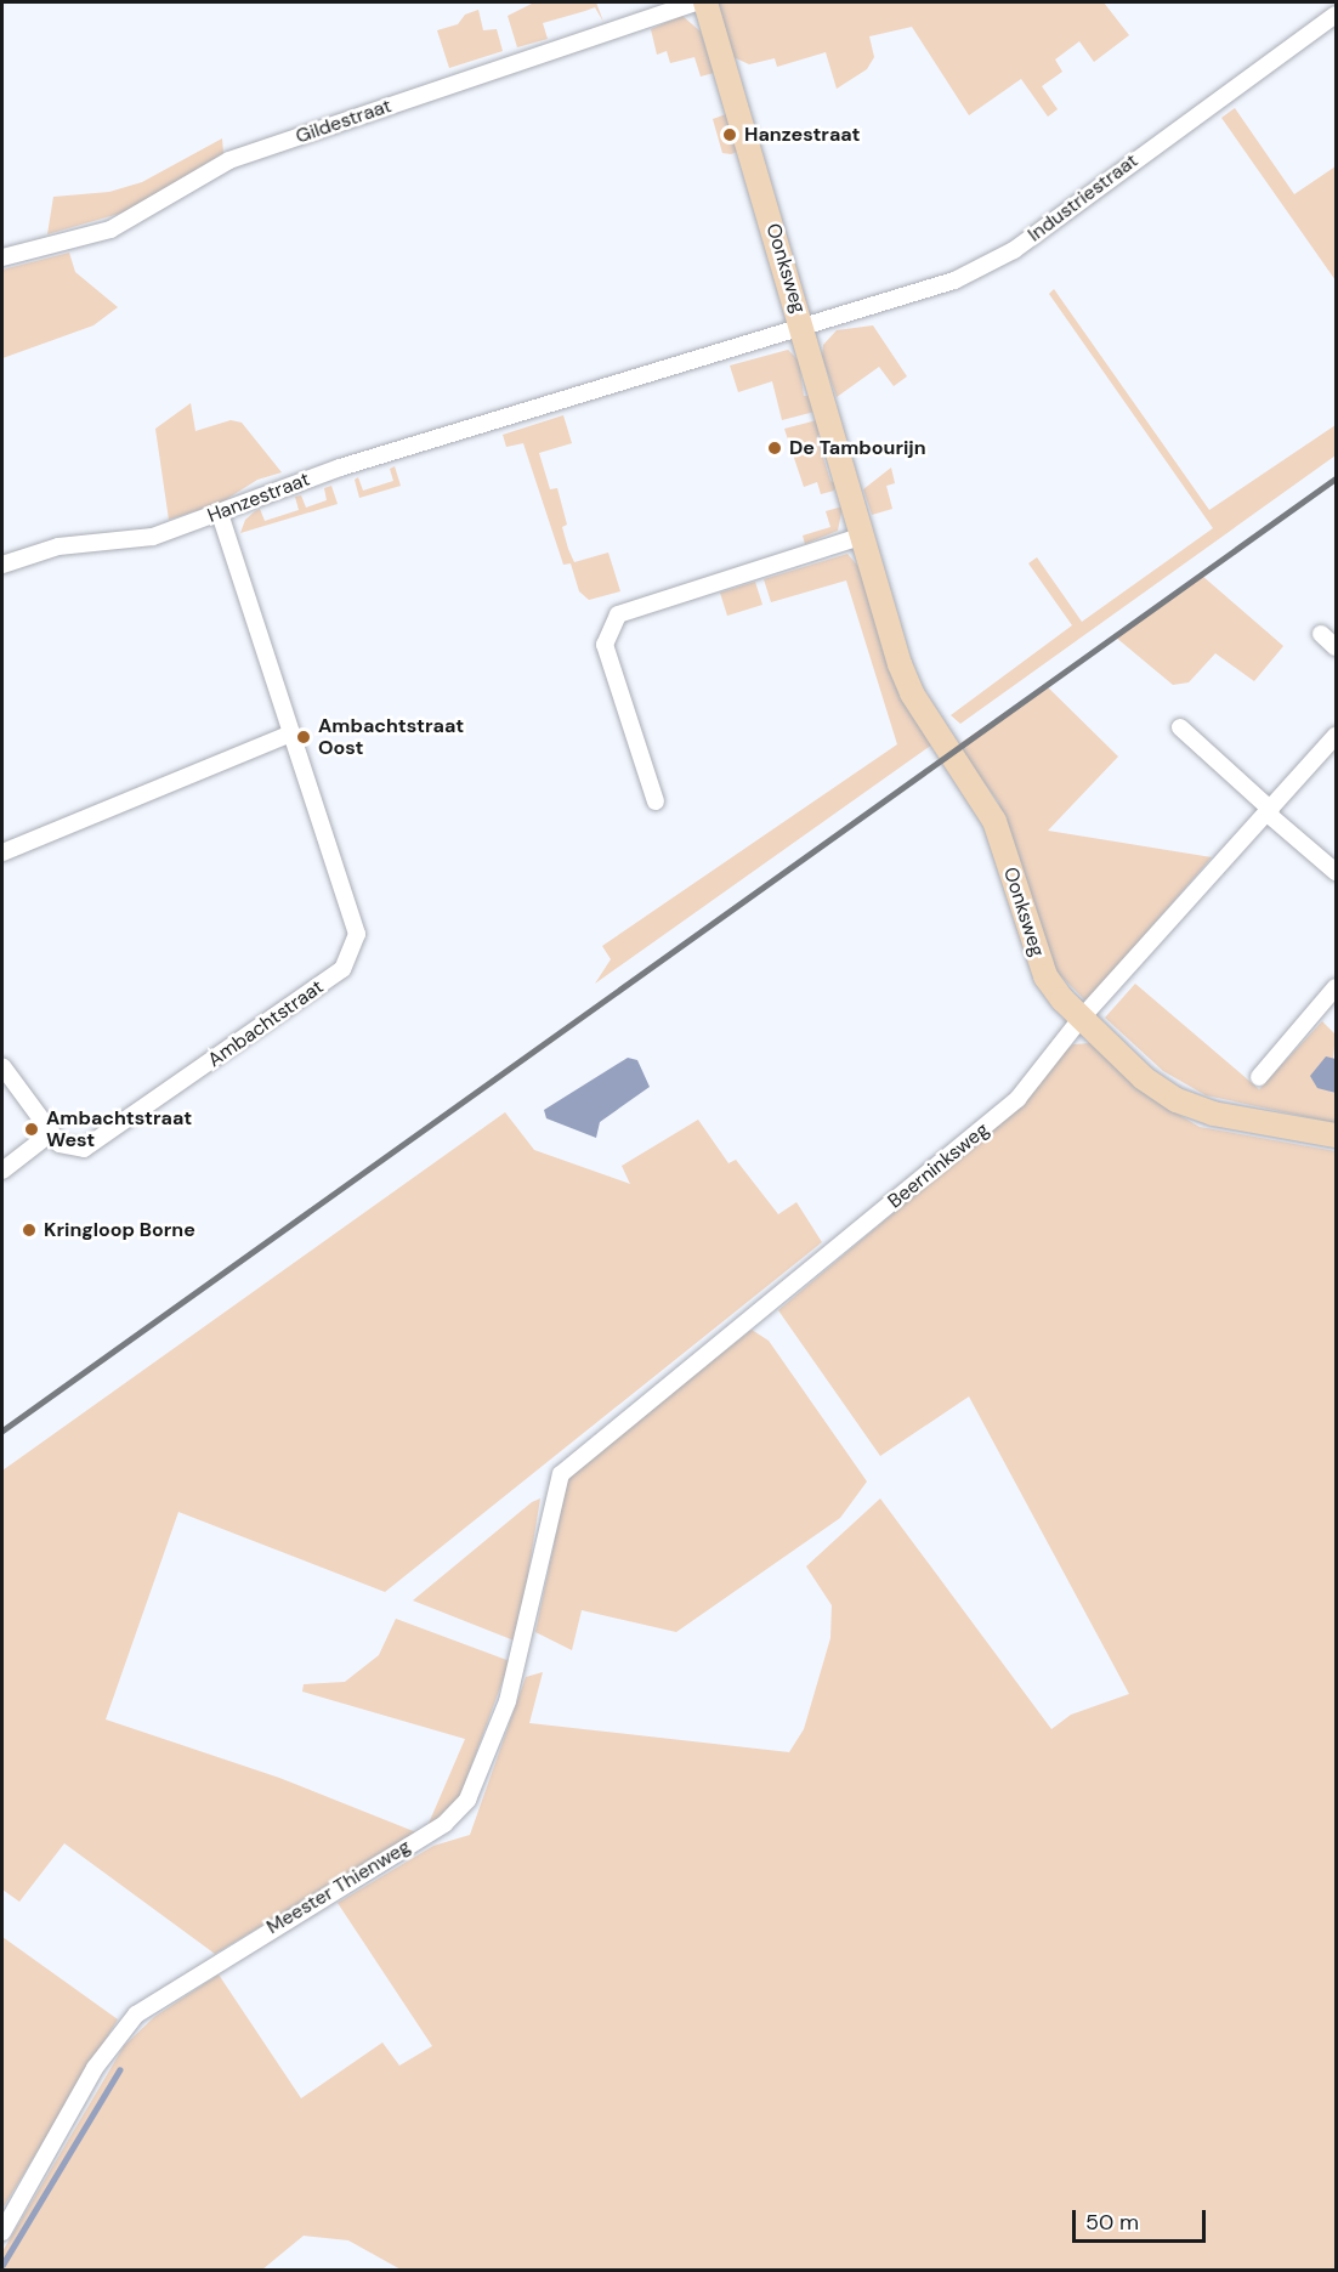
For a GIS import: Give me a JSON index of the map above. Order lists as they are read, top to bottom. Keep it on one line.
{"streets":{"main road":["Oonksweg"],"street":["Gildestraat","Industriestraat","Hanzestraat","Ambachtstraat","Beerninksweg","Meester Thienweg"]},"crossings":[["Industriestraat","Oonksweg"],["Industriestraat","Hanzestraat"],["Oonksweg","Hanzestraat"],["Oonksweg","Beerninksweg"],["Hanzestraat","Ambachtstraat"],["Beerninksweg","Meester Thienweg"]],"places":["Hanzestraat","De Tambourijn","Ambachtstraat Oost","Ambachtstraat West","Kringloop Borne"],"scale_bar":"50 m"}
